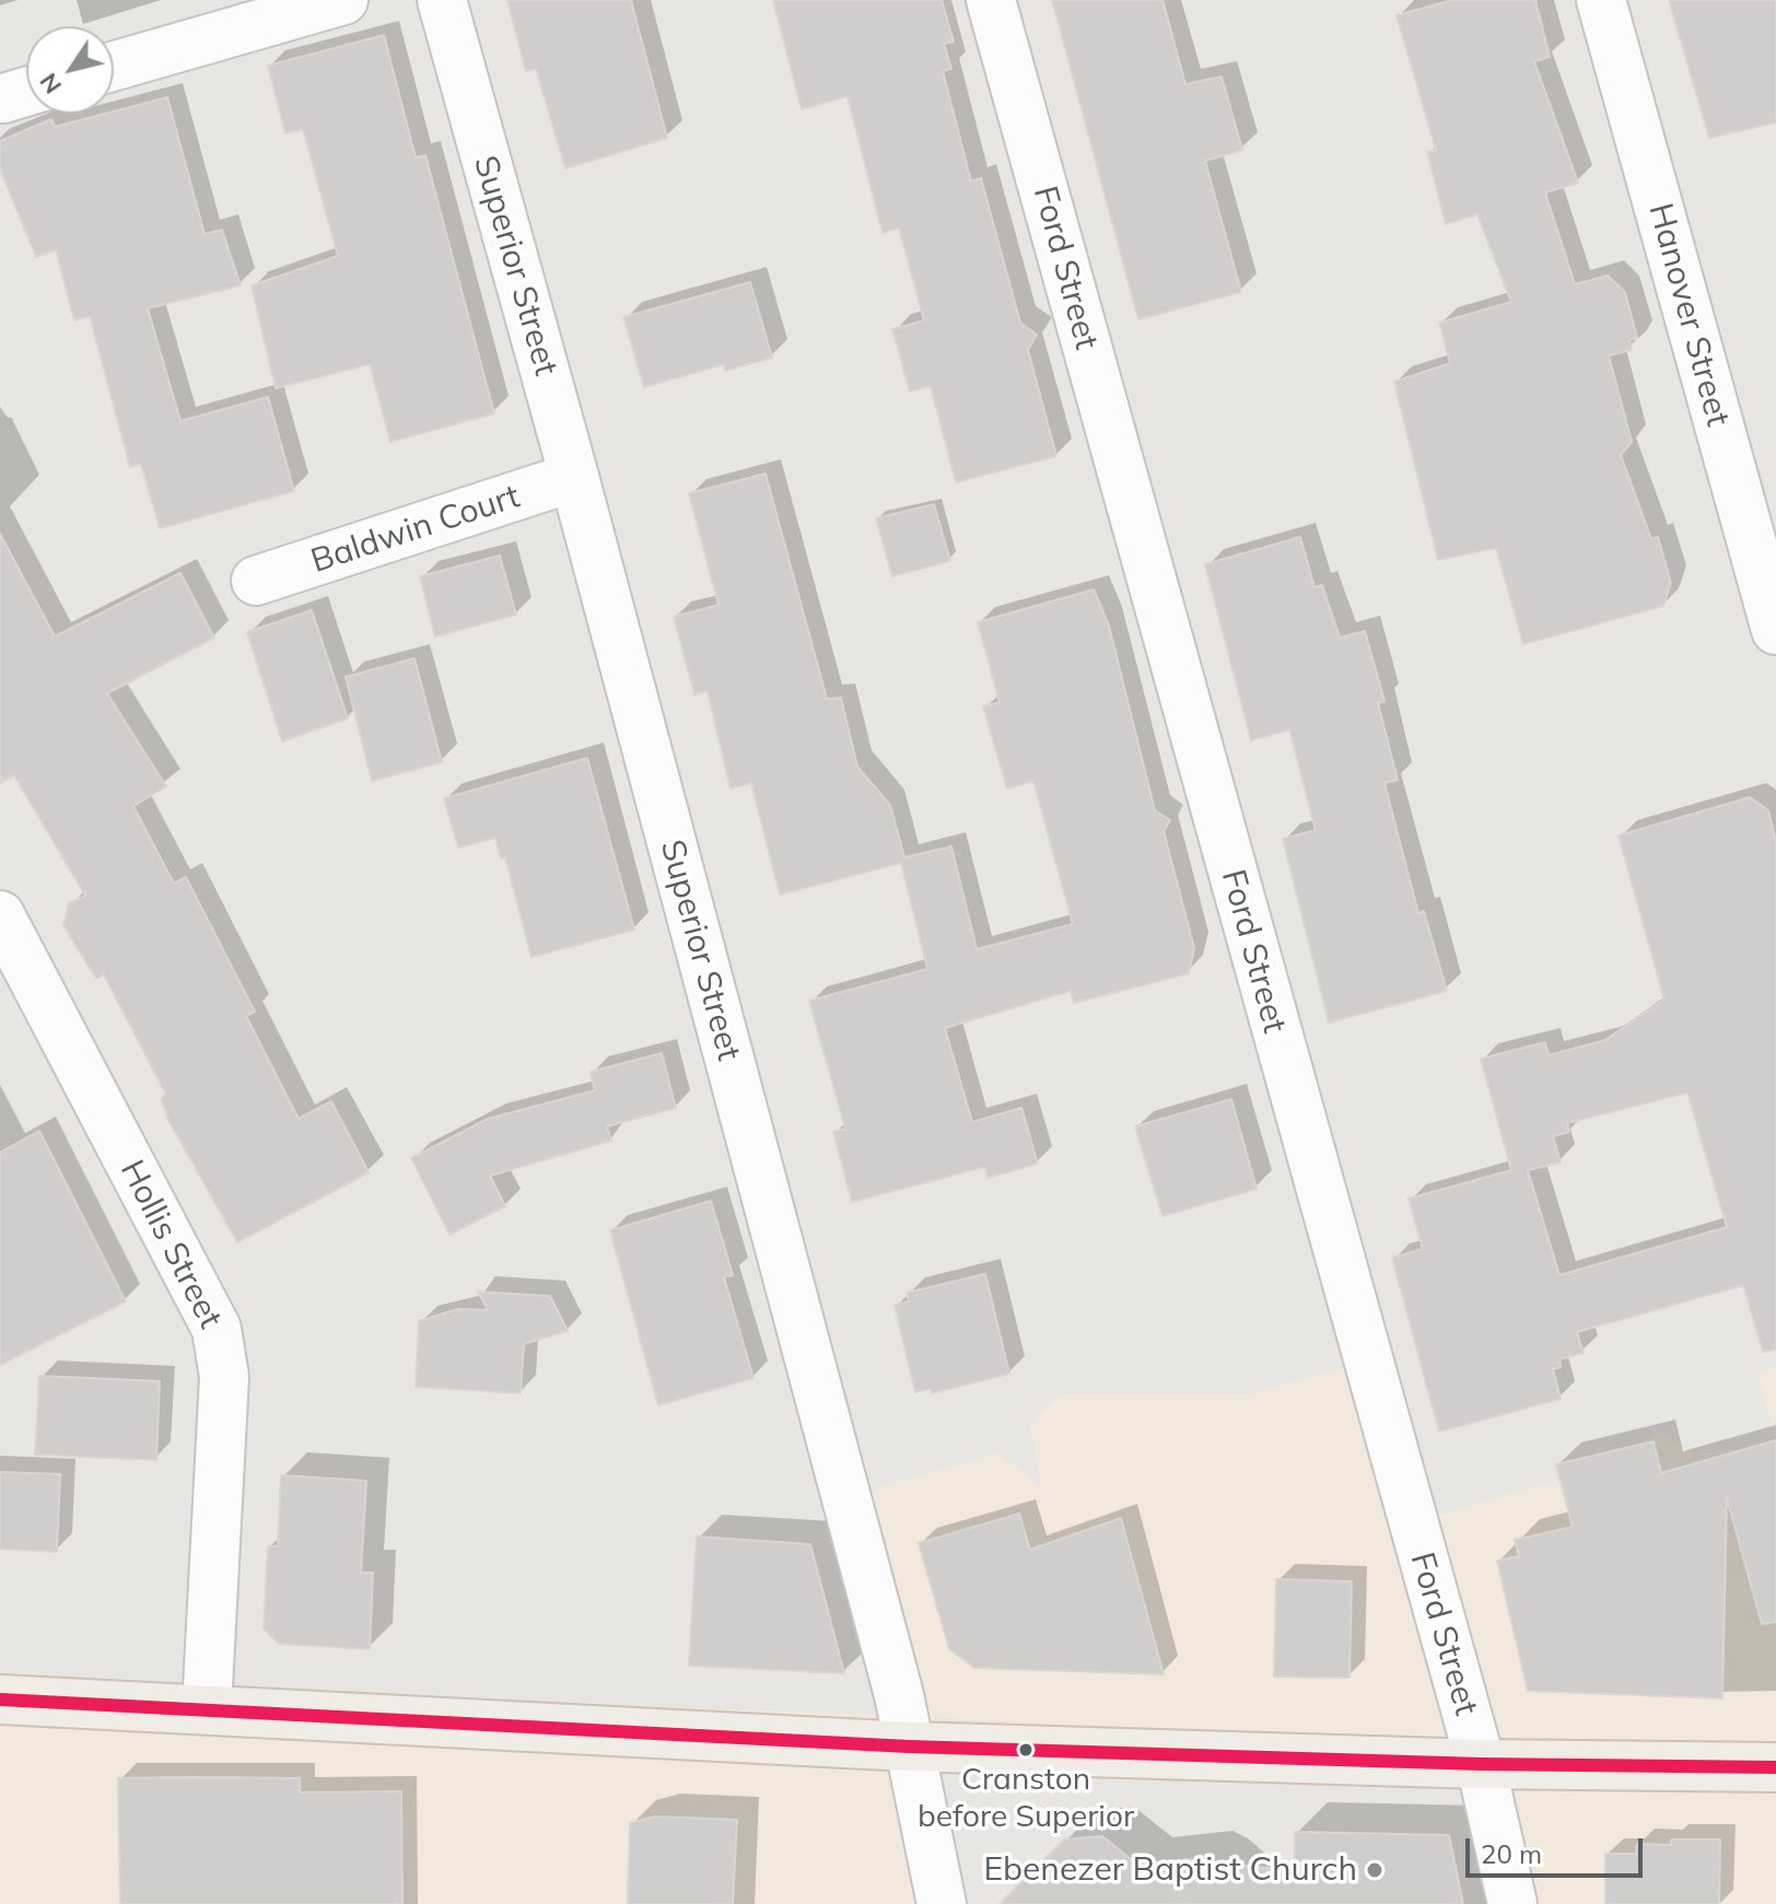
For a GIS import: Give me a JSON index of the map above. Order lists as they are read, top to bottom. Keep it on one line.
{"streets":{"street":["Superior Street","Ford Street","Hanover Street","Baldwin Court","Hollis Street"]},"crossings":[["Superior Street","Baldwin Court"]],"places":["Cranston before Superior","Ebenezer Baptist Church"],"scale_bar":"20 m","north":"bottom left"}
